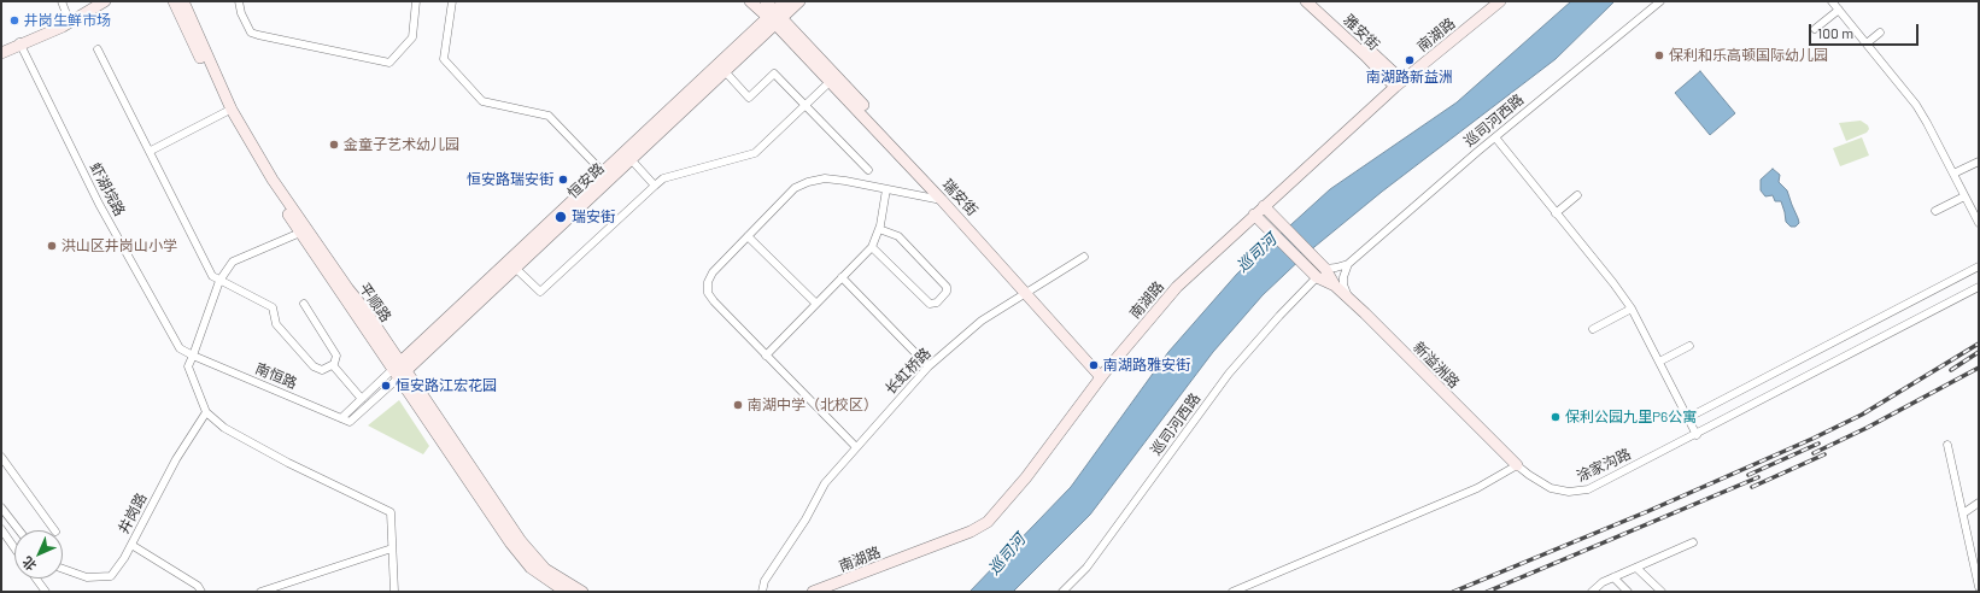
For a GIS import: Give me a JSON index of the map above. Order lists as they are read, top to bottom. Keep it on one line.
{"streets":{"main road":["雅安街","南湖路","恒安路","瑞安街","平顺路","新溢洲路"],"street":["巡司河西路","虾湖垸路","长虹桥路","南恒路","涂家沟路","井岗路"]},"crossings":[["雅安街","南湖路"],["南湖路","瑞安街"],["恒安路","瑞安街"],["恒安路","平顺路"],["恒安路","南恒路"],["虾湖垸路","南恒路"],["瑞安街","长虹桥路"],["新溢洲路","涂家沟路"]],"water":["巡司河"],"places":["井岗生鲜市场","保利和乐高顿国际幼儿园","南湖路新益洲","金童子艺术幼儿园","恒安路瑞安街","瑞安街","洪山区井岗山小学","南湖路雅安街","恒安路江宏花园","南湖中学（北校区）","保利公园九里P6公寓"],"scale_bar":"100 m","north":"bottom left"}
